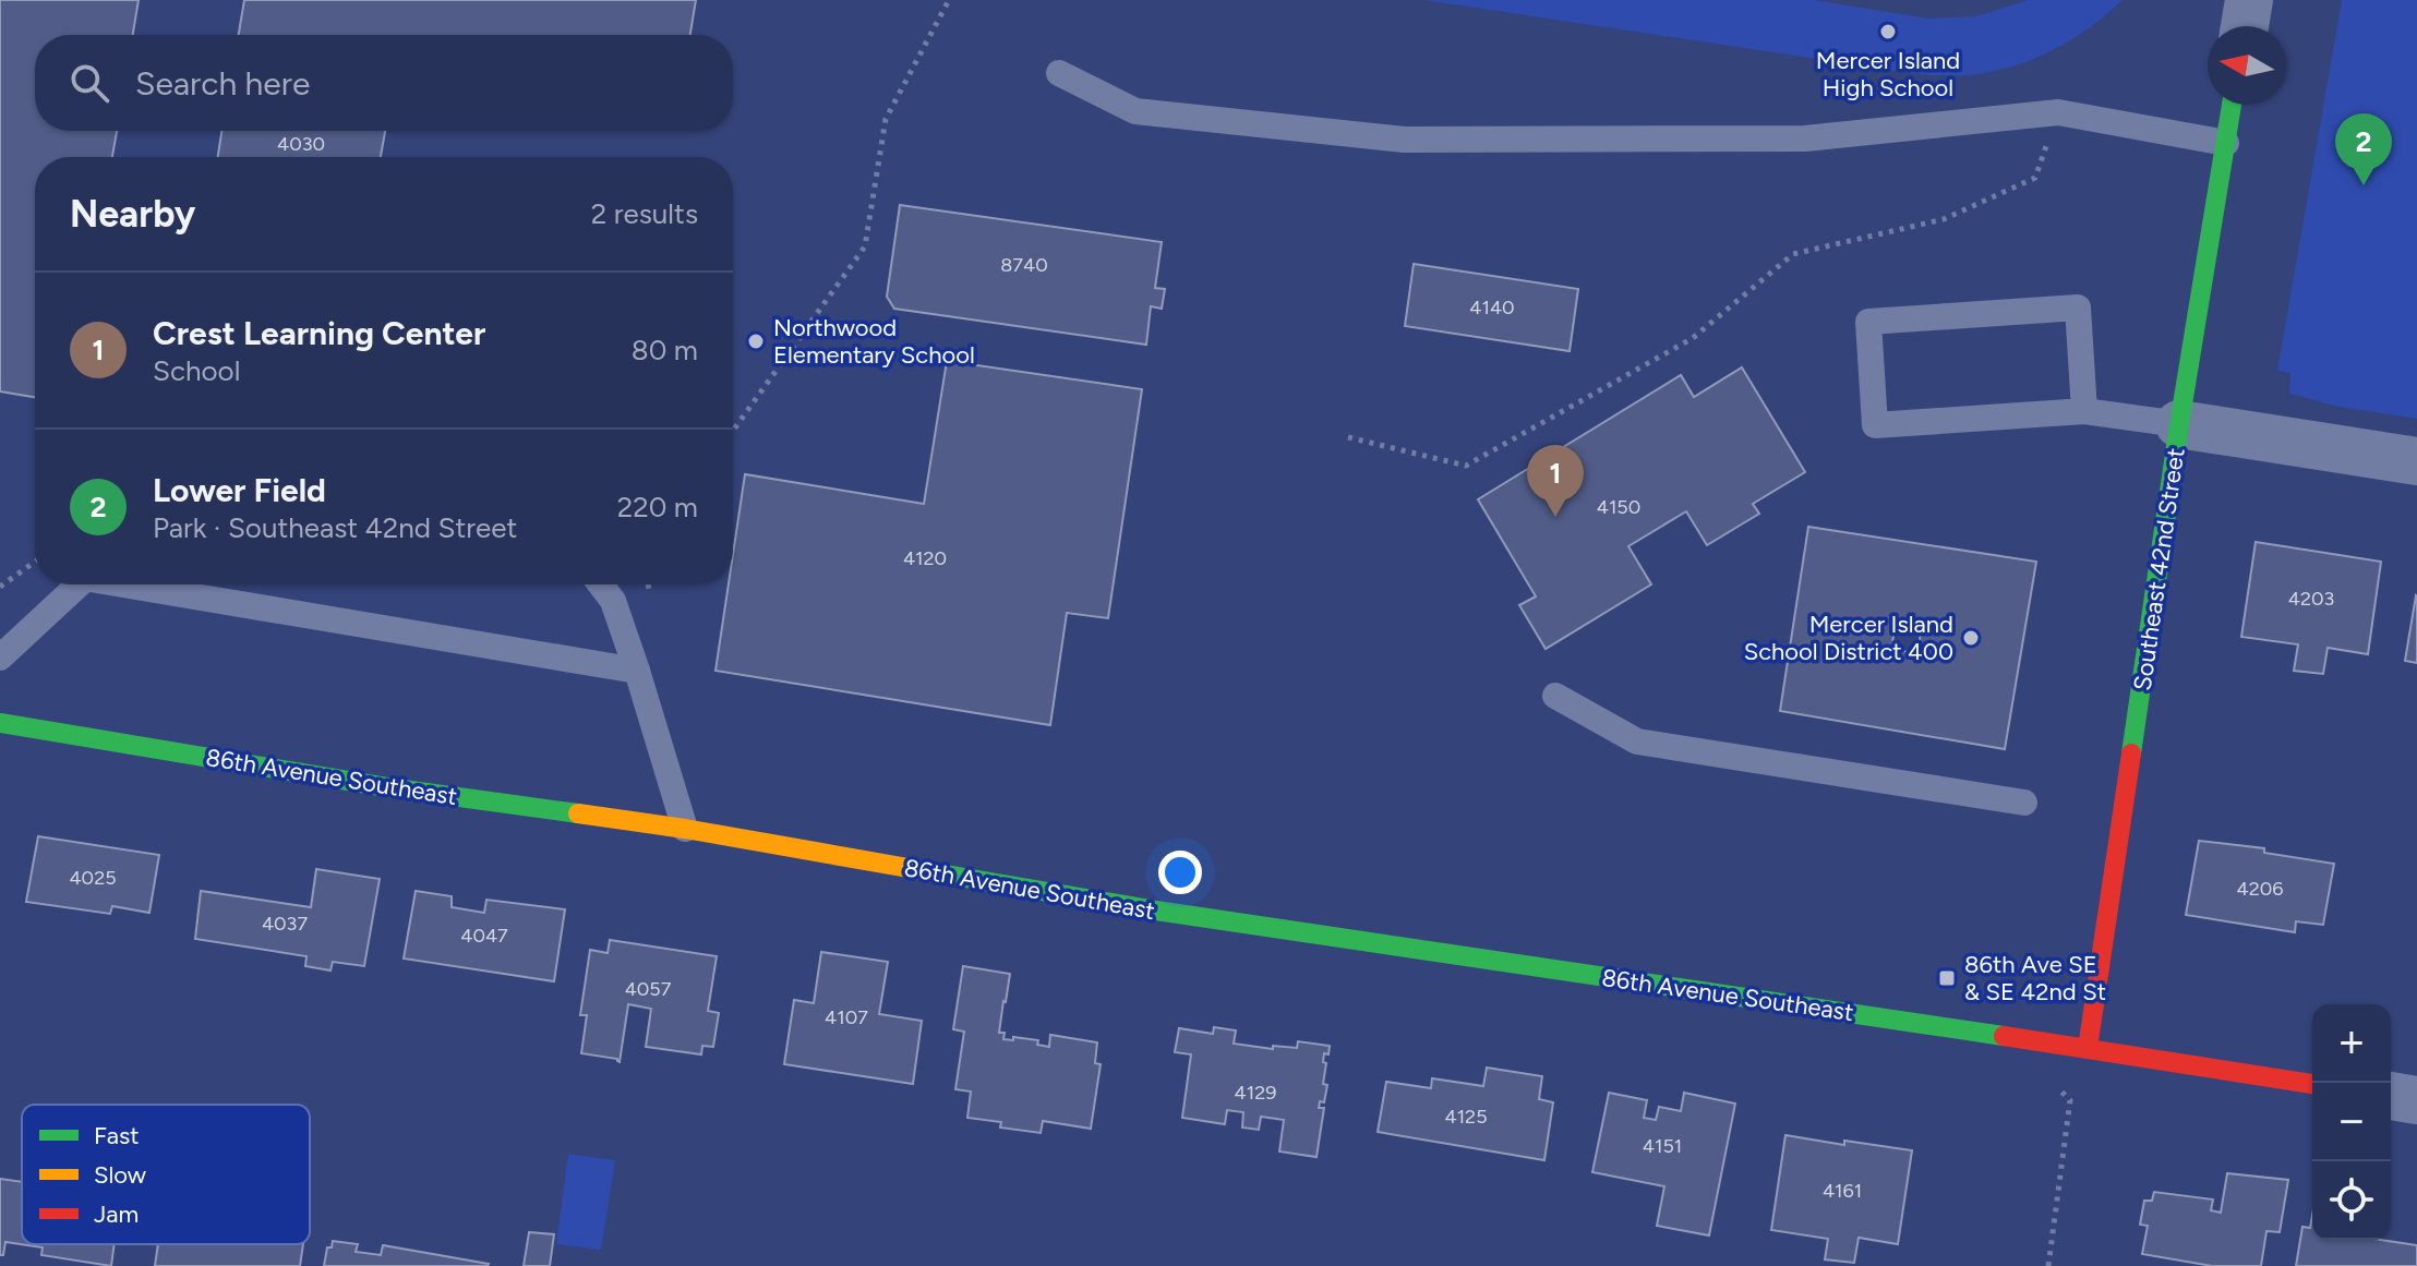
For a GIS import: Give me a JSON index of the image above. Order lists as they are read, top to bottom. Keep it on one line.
{"streets":{"street":["Southeast 42nd Street","86th Avenue Southeast"]},"crossings":[["Southeast 42nd Street","86th Avenue Southeast"]],"places":{"other":["Mercer Island High School","Northwood Elementary School","Mercer Island School District 400"],"transit":["86th Ave SE & SE 42nd St"]},"house_numbers":["4030","8740","4140","4150","4120","4203","4025","4206","4037","4047","4057","4107","4129","4125","4151","4161"],"legend":["Fast","Slow","Jam"],"north":"left","page":{"search":"Search here","pins":["2","1"],"heading":["Nearby","2 results"],"list":[{"mark":"1","name":"Crest Learning Center","note":"School","value":"80 m"},{"mark":"2","name":"Lower Field","note":"Park · Southeast 42nd Street","value":"220 m"}],"map_buttons":["+","−"]}}
